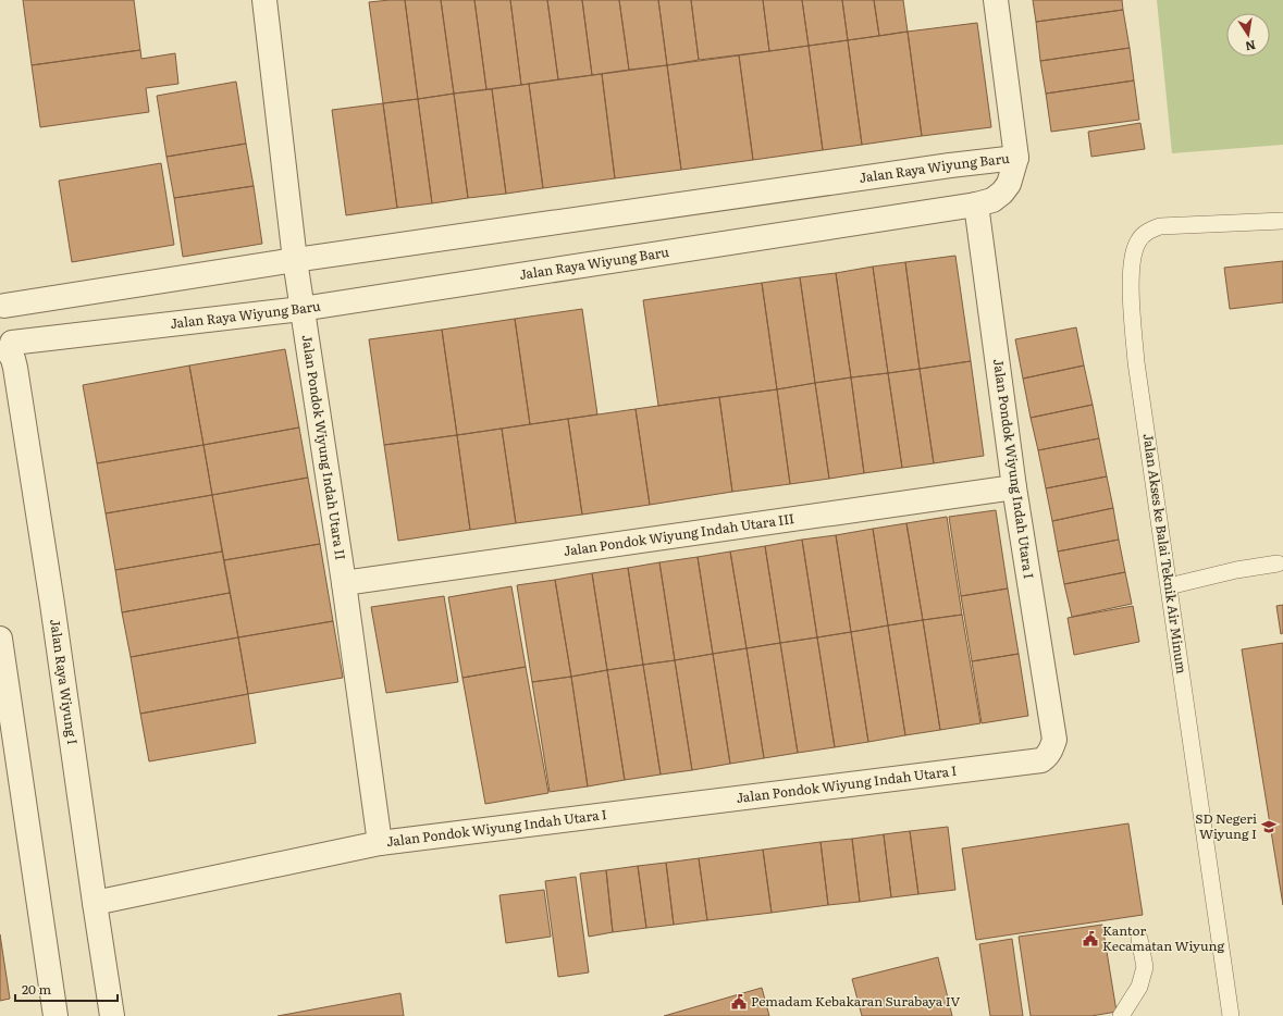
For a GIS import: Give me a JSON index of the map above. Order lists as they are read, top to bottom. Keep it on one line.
{"streets":{"street":["Jalan Raya Wiyung Baru","Jalan Pondok Wiyung Indah Utara II","Jalan Pondok Wiyung Indah Utara I","Jalan Pondok Wiyung Indah Utara III","Jalan Raya Wiyung I"],"lane":["Jalan Akses ke Balai Teknik Air Minum"]},"crossings":[["Jalan Raya Wiyung Baru","Jalan Pondok Wiyung Indah Utara II"],["Jalan Raya Wiyung Baru","Jalan Pondok Wiyung Indah Utara I"],["Jalan Raya Wiyung Baru","Jalan Raya Wiyung I"],["Jalan Pondok Wiyung Indah Utara II","Jalan Pondok Wiyung Indah Utara I"],["Jalan Pondok Wiyung Indah Utara II","Jalan Pondok Wiyung Indah Utara III"],["Jalan Pondok Wiyung Indah Utara I","Jalan Pondok Wiyung Indah Utara III"],["Jalan Pondok Wiyung Indah Utara I","Jalan Raya Wiyung I"]],"places":{"school or university":["SD Negeri Wiyung I"],"public building":["Kantor Kecamatan Wiyung","Pemadam Kebakaran Surabaya IV"]},"scale_bar":"20 m","north":"bottom"}
